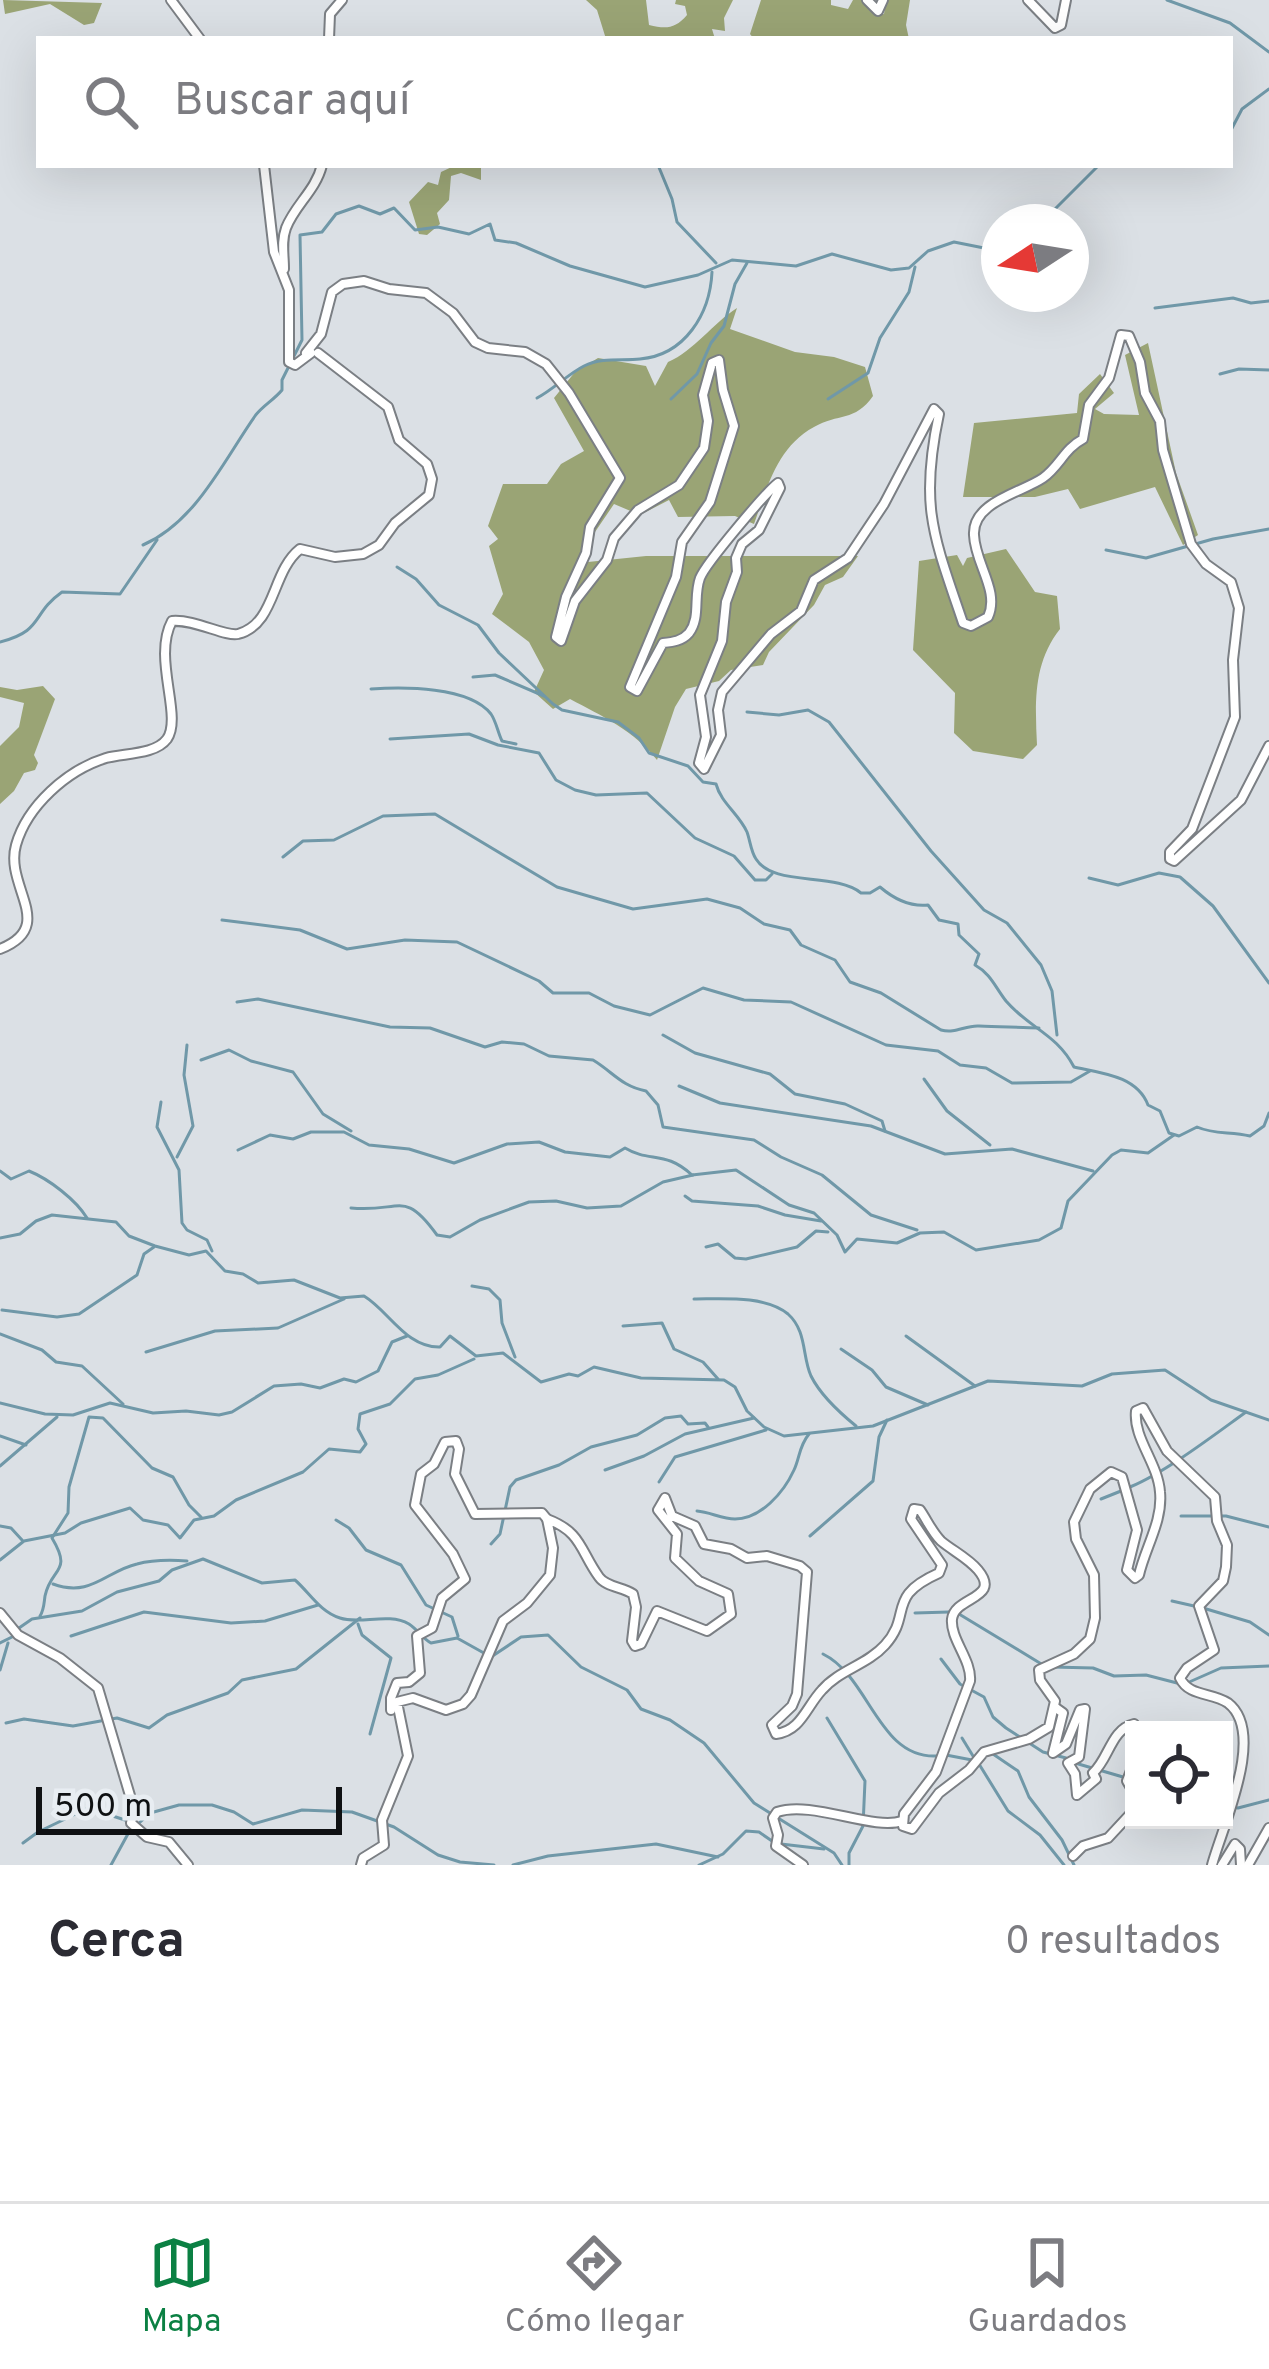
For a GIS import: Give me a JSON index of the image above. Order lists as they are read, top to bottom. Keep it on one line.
{"scale_bar":"500 m","north":"left","page":{"search":"Buscar aquí","scale":"500 m","heading":["Cerca","0 resultados"],"nav":["Mapa","Cómo llegar","Guardados"]}}
